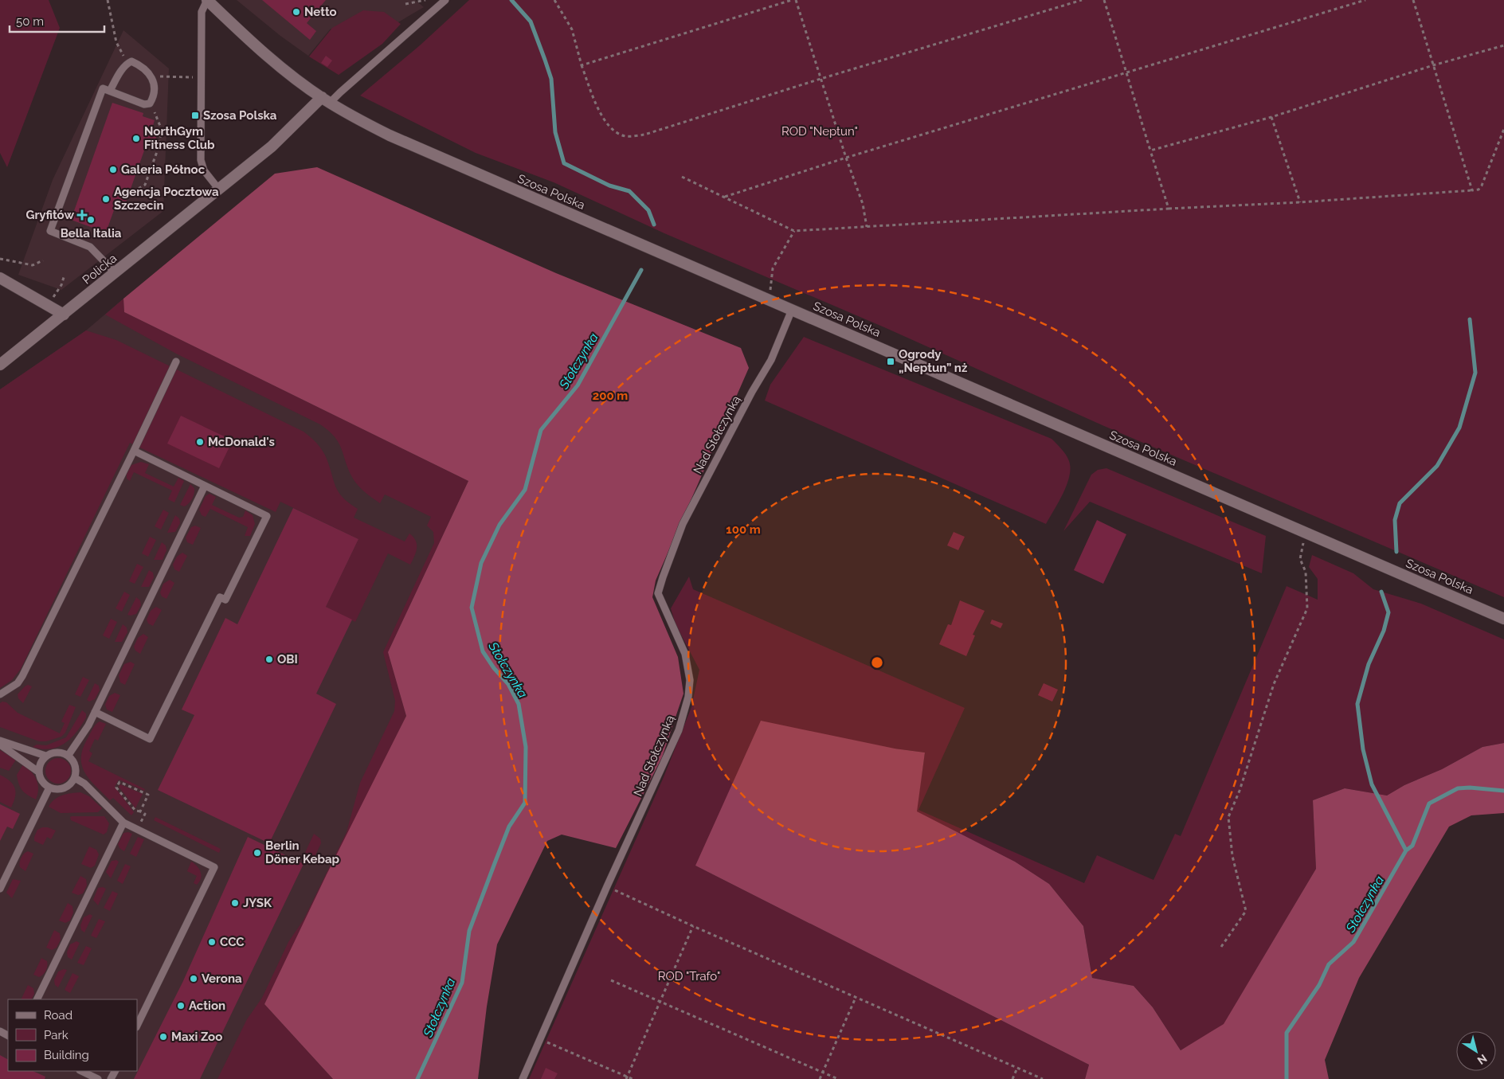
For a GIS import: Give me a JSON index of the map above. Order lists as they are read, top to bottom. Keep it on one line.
{"streets":{"street":["Szosa Polska","Policka"],"lane":["Nad Stołczynką"]},"crossings":[["Szosa Polska","Policka"],["Szosa Polska","Nad Stołczynką"]],"water":["Stołczynka"],"parks":["ROD \"Neptun\"","ROD \"Trafo\""],"places":{"other":["Netto","NorthGym Fitness Club","Galeria Północ","Agencja Pocztowa Szczecin","Bella Italia","McDonald's","OBI","Berlin Döner Kebap","JYSK","CCC","Verona","Action","Maxi Zoo"],"transit":["Szosa Polska","Ogrody „Neptun” nż"],"health":["Gryfitów"]},"legend":["Road","Park","Building"],"scale_bar":"50 m","north":"bottom right","rings":["200 m","100 m"]}
